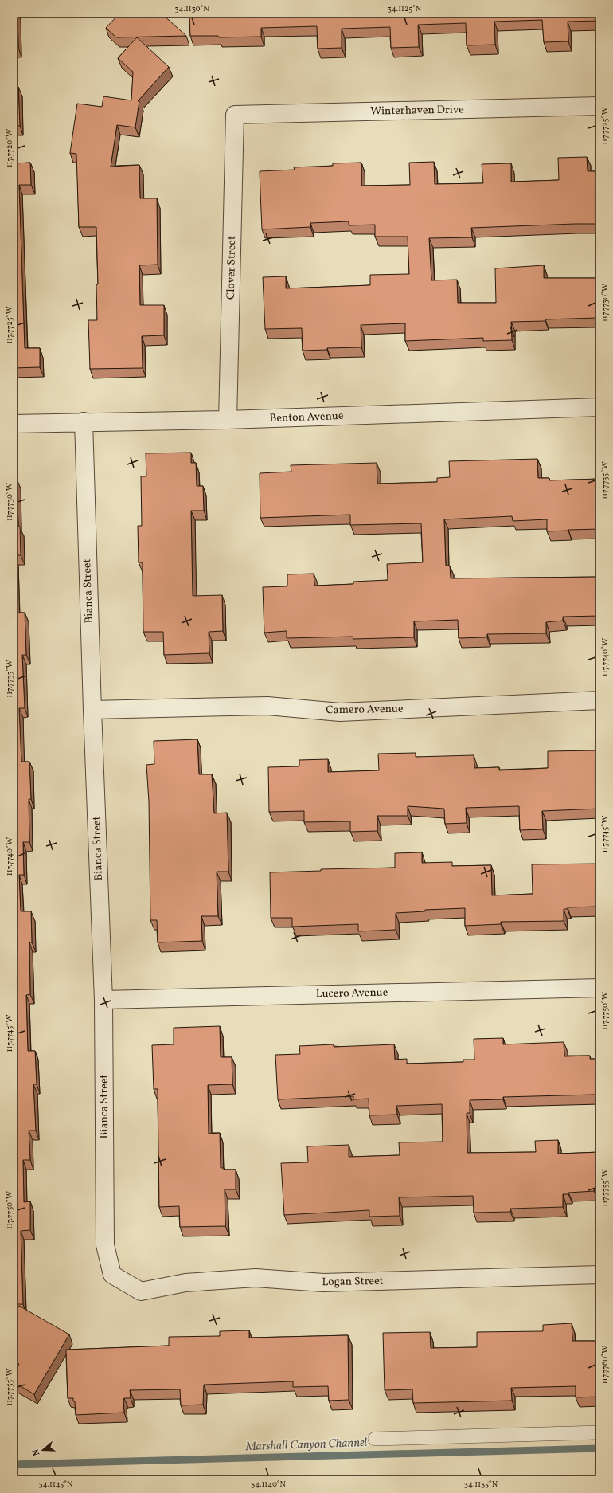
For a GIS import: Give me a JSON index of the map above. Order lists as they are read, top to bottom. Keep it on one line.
{"streets":{"street":["Winterhaven Drive","Clover Street","Benton Avenue","Bianca Street","Camero Avenue","Lucero Avenue","Logan Street"]},"crossings":[["Winterhaven Drive","Clover Street"],["Clover Street","Benton Avenue"],["Benton Avenue","Bianca Street"],["Bianca Street","Camero Avenue"],["Bianca Street","Lucero Avenue"],["Bianca Street","Logan Street"]],"water":["Marshall Canyon Channel"],"north":"left","coordinates":["34.1130°N","34.1125°N","117.7725°W","117.7720°W","117.7730°W","117.7735°W","117.7740°W","117.7745°W","117.7750°W","117.7755°W","117.7760°W","34.1145°N","34.1140°N","34.1135°N"]}
